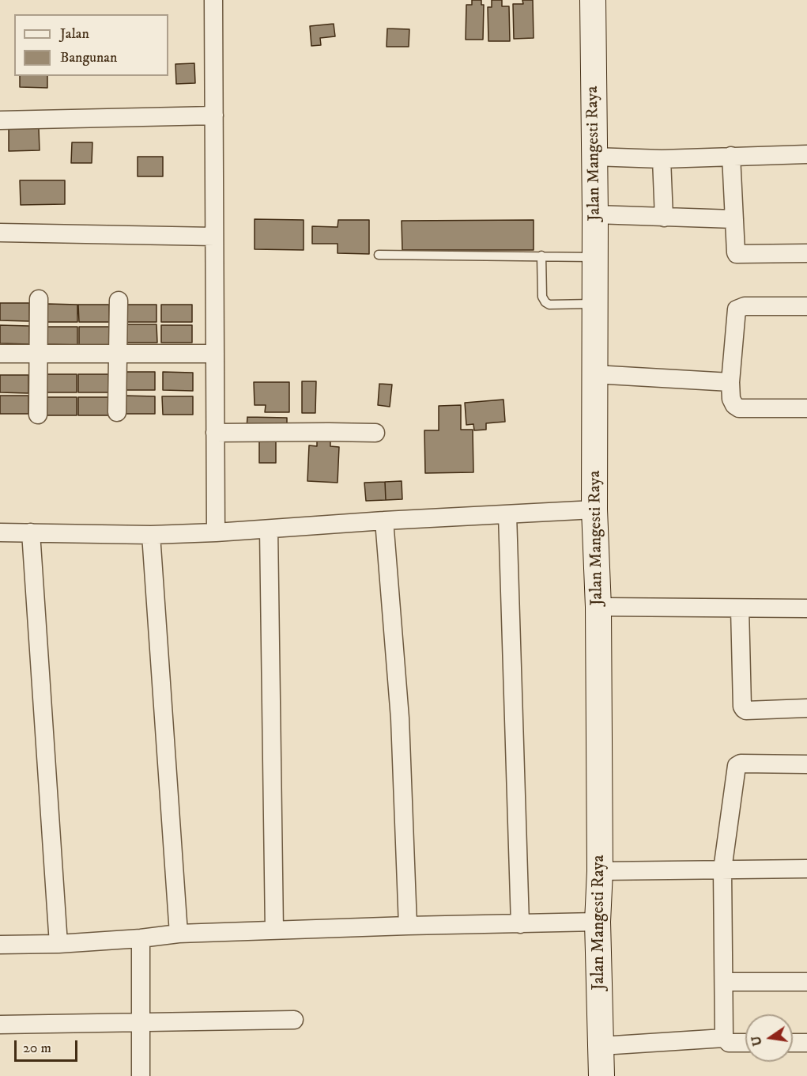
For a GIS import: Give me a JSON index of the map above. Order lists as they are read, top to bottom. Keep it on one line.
{"streets":{"street":["Jalan Mangesti Raya"]},"legend":["Jalan","Bangunan"],"scale_bar":"20 m","north":"left"}
